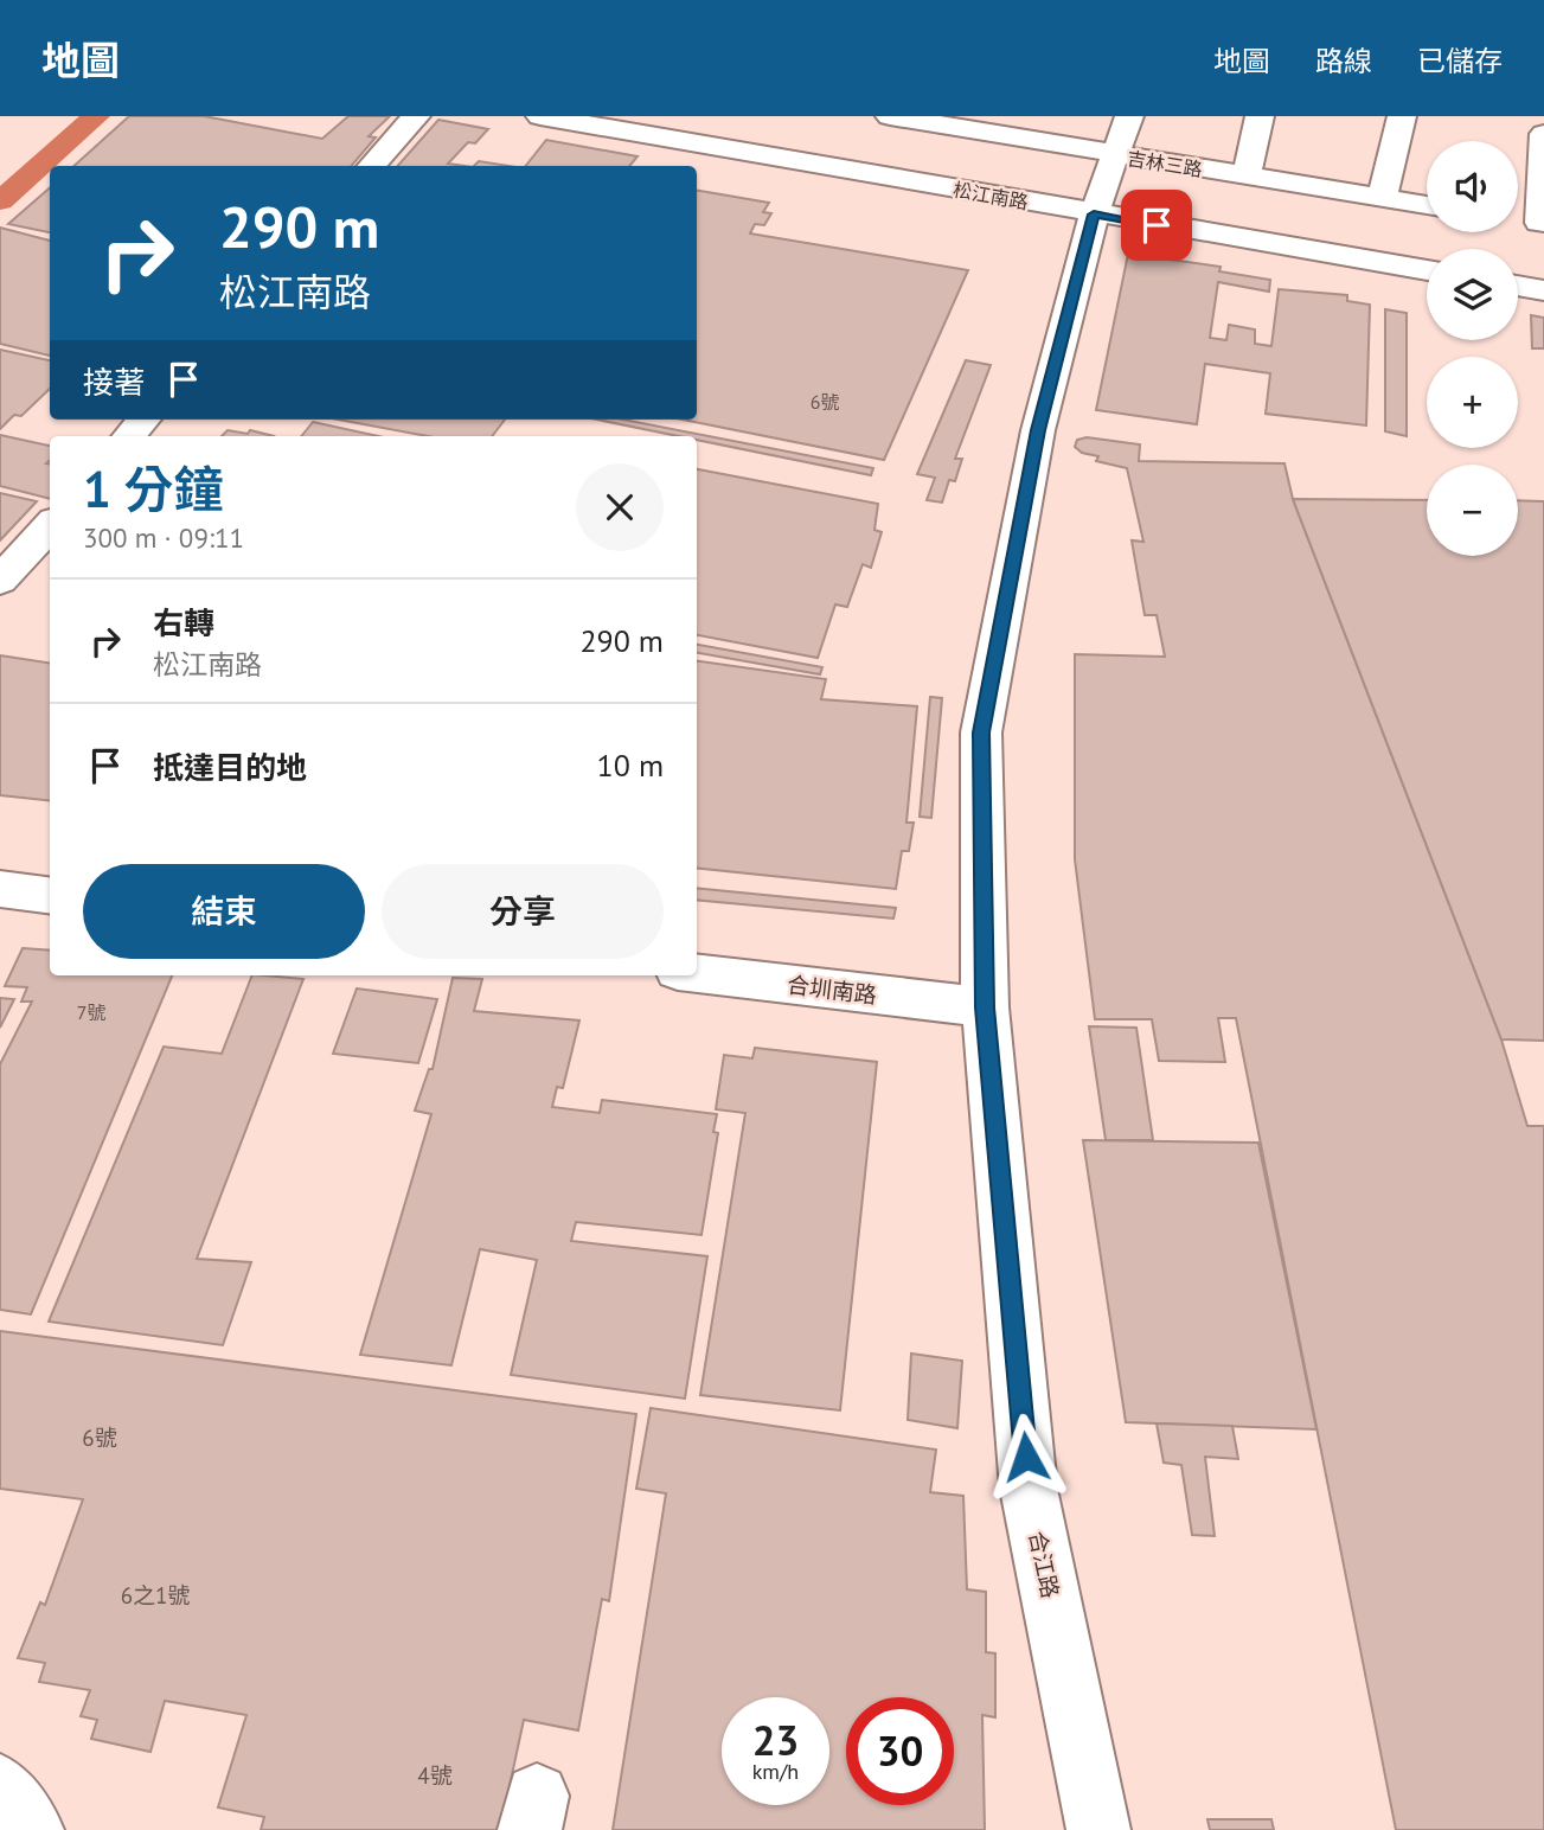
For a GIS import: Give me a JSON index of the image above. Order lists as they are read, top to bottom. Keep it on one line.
{"streets":{"street":["吉林三路","松江南路","合圳南路","合江路"]},"crossings":[["吉林三路","合江路"],["松江南路","合江路"],["合圳南路","合江路"]],"house_numbers":["6號","7號","6號","6之1號","4號"],"page":{"header":"地圖","nav":["地圖","路線","已儲存"],"map_buttons":["+","−"],"turn":["290 m","松江南路"],"then":"接著","heading":["1 分鐘","300 m · 09:11"],"list":[{"name":"右轉","note":"松江南路","value":"290 m"},{"name":"抵達目的地","value":"10 m"}],"buttons":["結束","分享"],"speed":"23 km/h","limit":"30"}}
